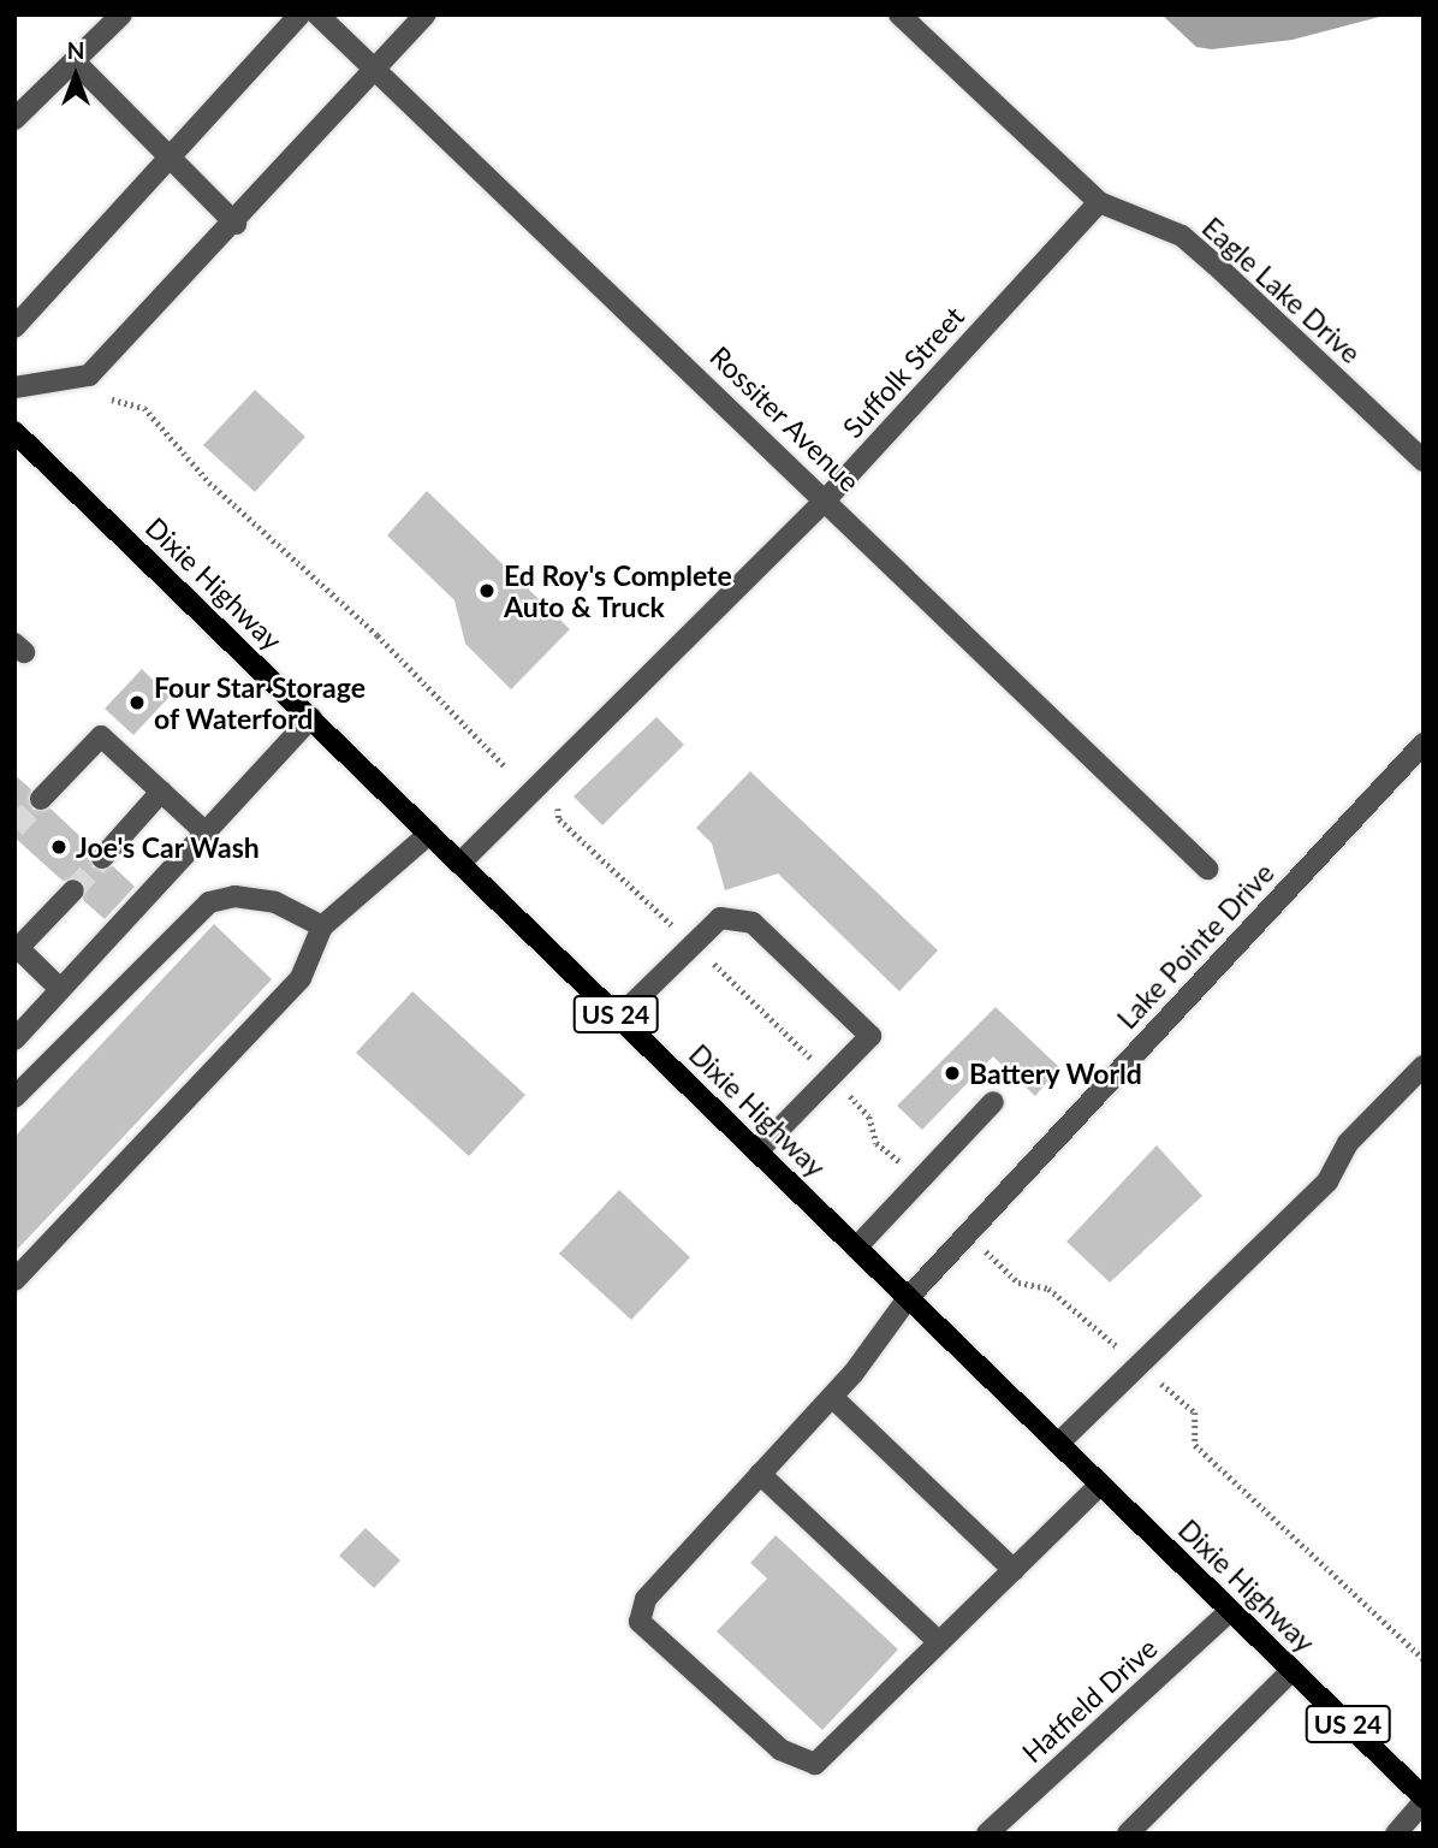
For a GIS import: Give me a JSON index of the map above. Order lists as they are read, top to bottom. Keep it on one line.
{"streets":{"main road":["Dixie Highway","US 24"],"street":["Eagle Lake Drive","Suffolk Street","Rossiter Avenue","Lake Pointe Drive","Hatfield Drive"]},"crossings":[["Eagle Lake Drive","Suffolk Street"],["Suffolk Street","Rossiter Avenue"],["Suffolk Street","Dixie Highway"],["Dixie Highway","Lake Pointe Drive"],["Dixie Highway","Hatfield Drive"]],"places":["Ed Roy's Complete Auto & Truck","Four Star Storage of Waterford","Joe's Car Wash","Battery World"],"north":"top"}
